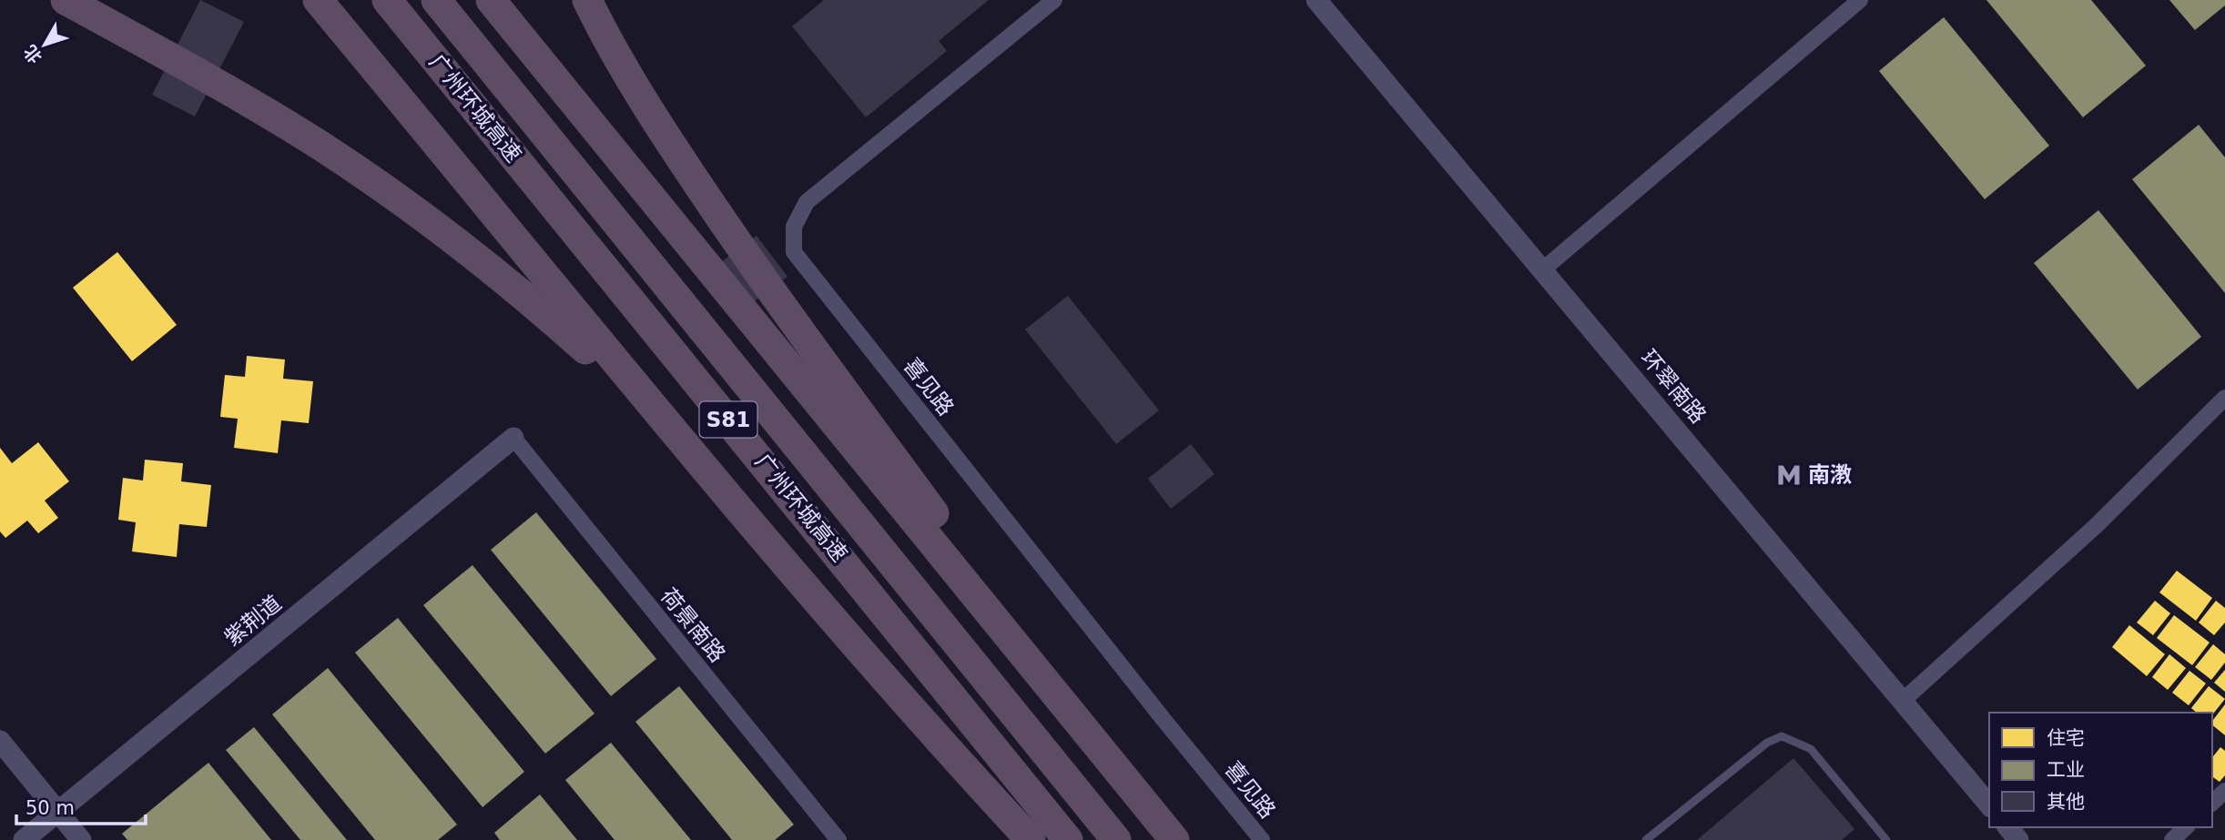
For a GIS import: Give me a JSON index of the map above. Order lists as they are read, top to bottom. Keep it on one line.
{"streets":{"highway":["广州环城高速","S81"],"street":["喜见路","环翠南路","紫荆道","荷景南路"]},"crossings":[["紫荆道","荷景南路"]],"places":{"metro station":["南漖"]},"legend":["住宅","工业","其他"],"scale_bar":"50 m","north":"bottom left"}
